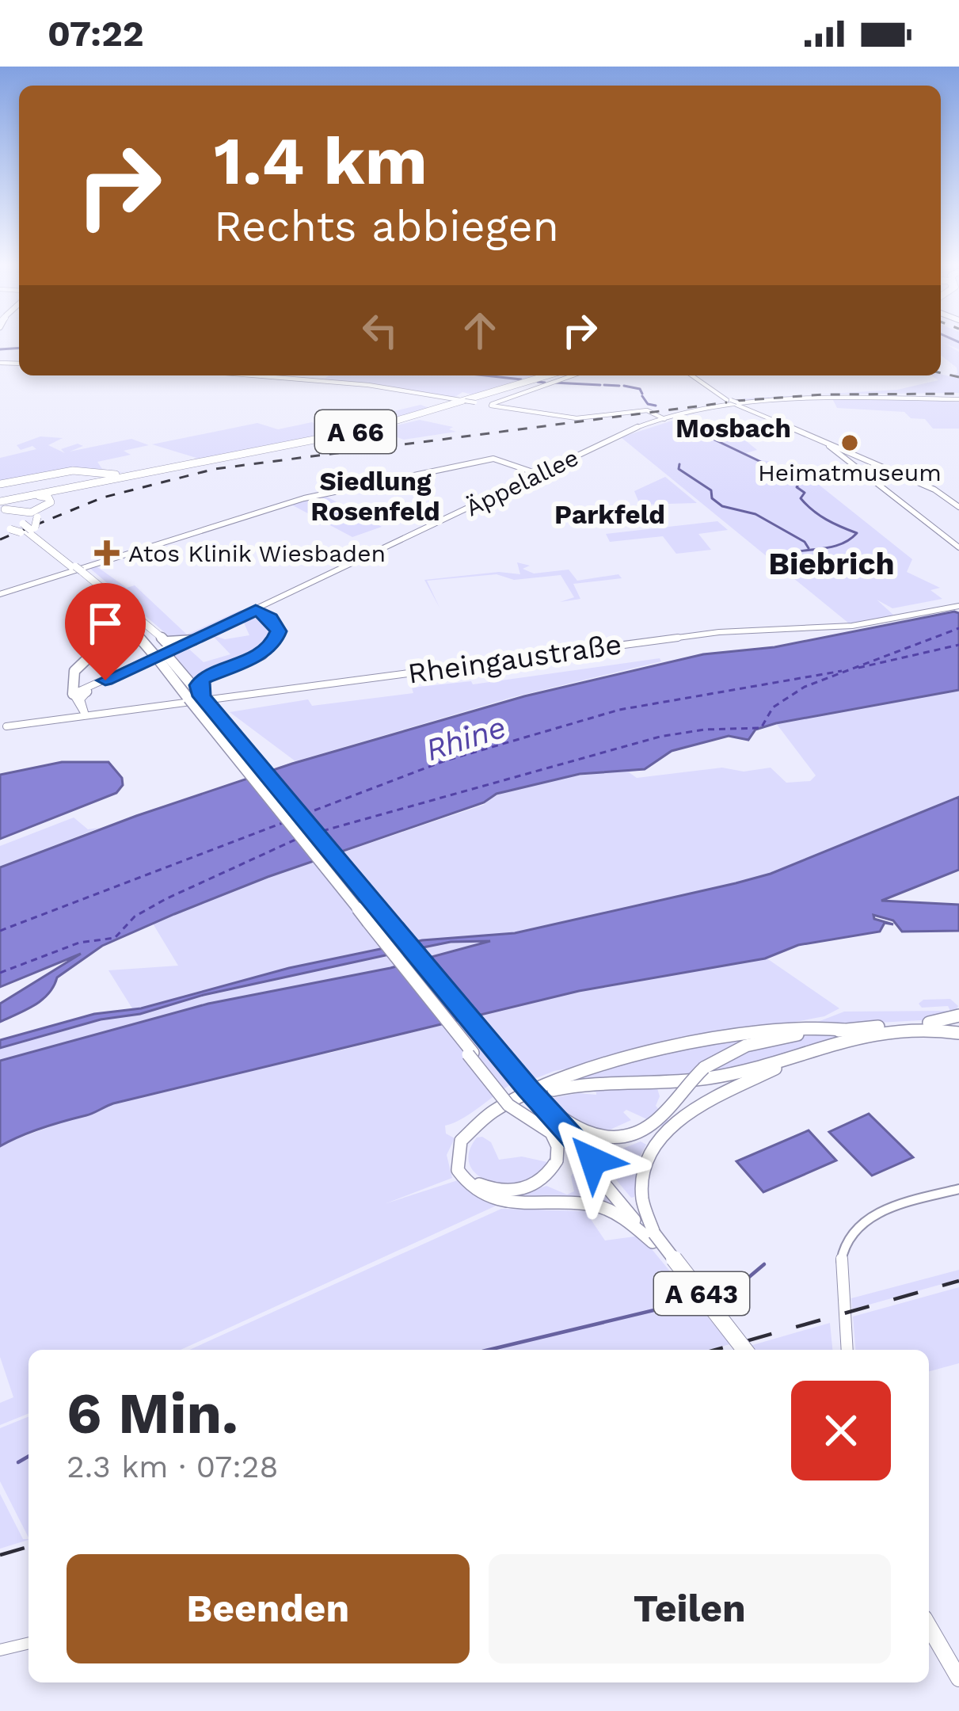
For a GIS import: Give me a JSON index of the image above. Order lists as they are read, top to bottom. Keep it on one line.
{"streets":{"highway":["A 66","A 643"],"street":["Äppelallee","Rheingaustraße"]},"crossings":[["Äppelallee","Rheingaustraße"],["Äppelallee","A 643"],["Rheingaustraße","A 643"]],"districts":["Mosbach","Siedlung Rosenfeld","Parkfeld","Biebrich"],"water":["Rhine"],"places":{"other":["Heimatmuseum"],"health":["Atos Klinik Wiesbaden"]},"page":{"status":"07:22","turn":["1.4 km","Rechts abbiegen"],"heading":["6 Min.","2.3 km · 07:28"],"buttons":["Beenden","Teilen"]}}
